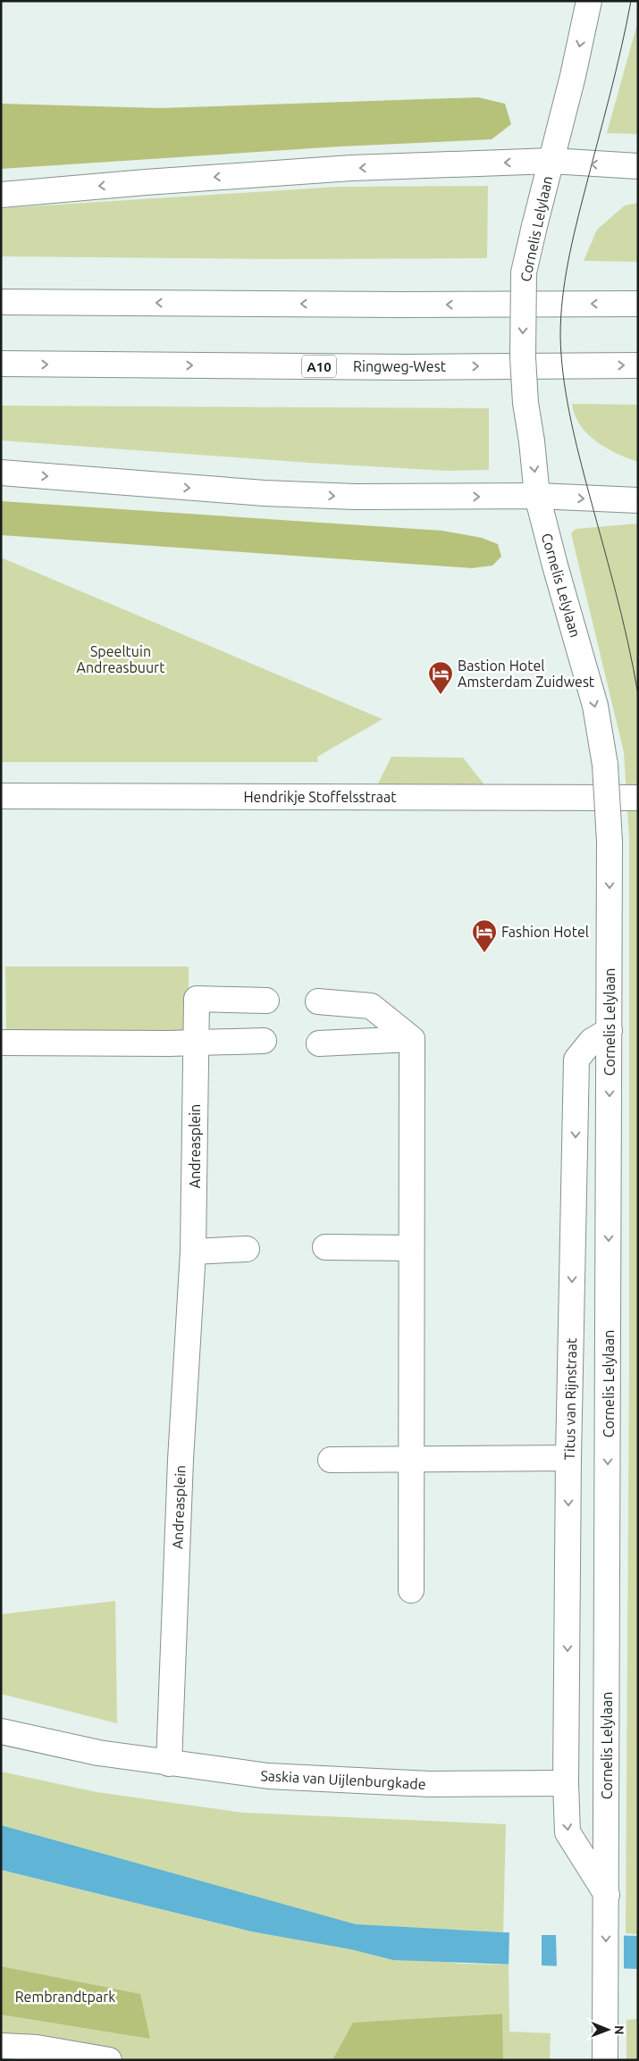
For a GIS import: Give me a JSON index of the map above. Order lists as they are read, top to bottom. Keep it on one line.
{"streets":{"main road":["Cornelis Lelylaan","A10","Ringweg-West","Hendrikje Stoffelsstraat","Andreasplein","Titus van Rijnstraat","Saskia van Uijlenburgkade"]},"crossings":[["Cornelis Lelylaan","Titus van Rijnstraat"],["Andreasplein","Saskia van Uijlenburgkade"],["Titus van Rijnstraat","Saskia van Uijlenburgkade"]],"parks":["Speeltuin Andreasbuurt","Rembrandtpark"],"places":{"hotel":["Bastion Hotel Amsterdam Zuidwest","Fashion Hotel"]},"north":"right"}
